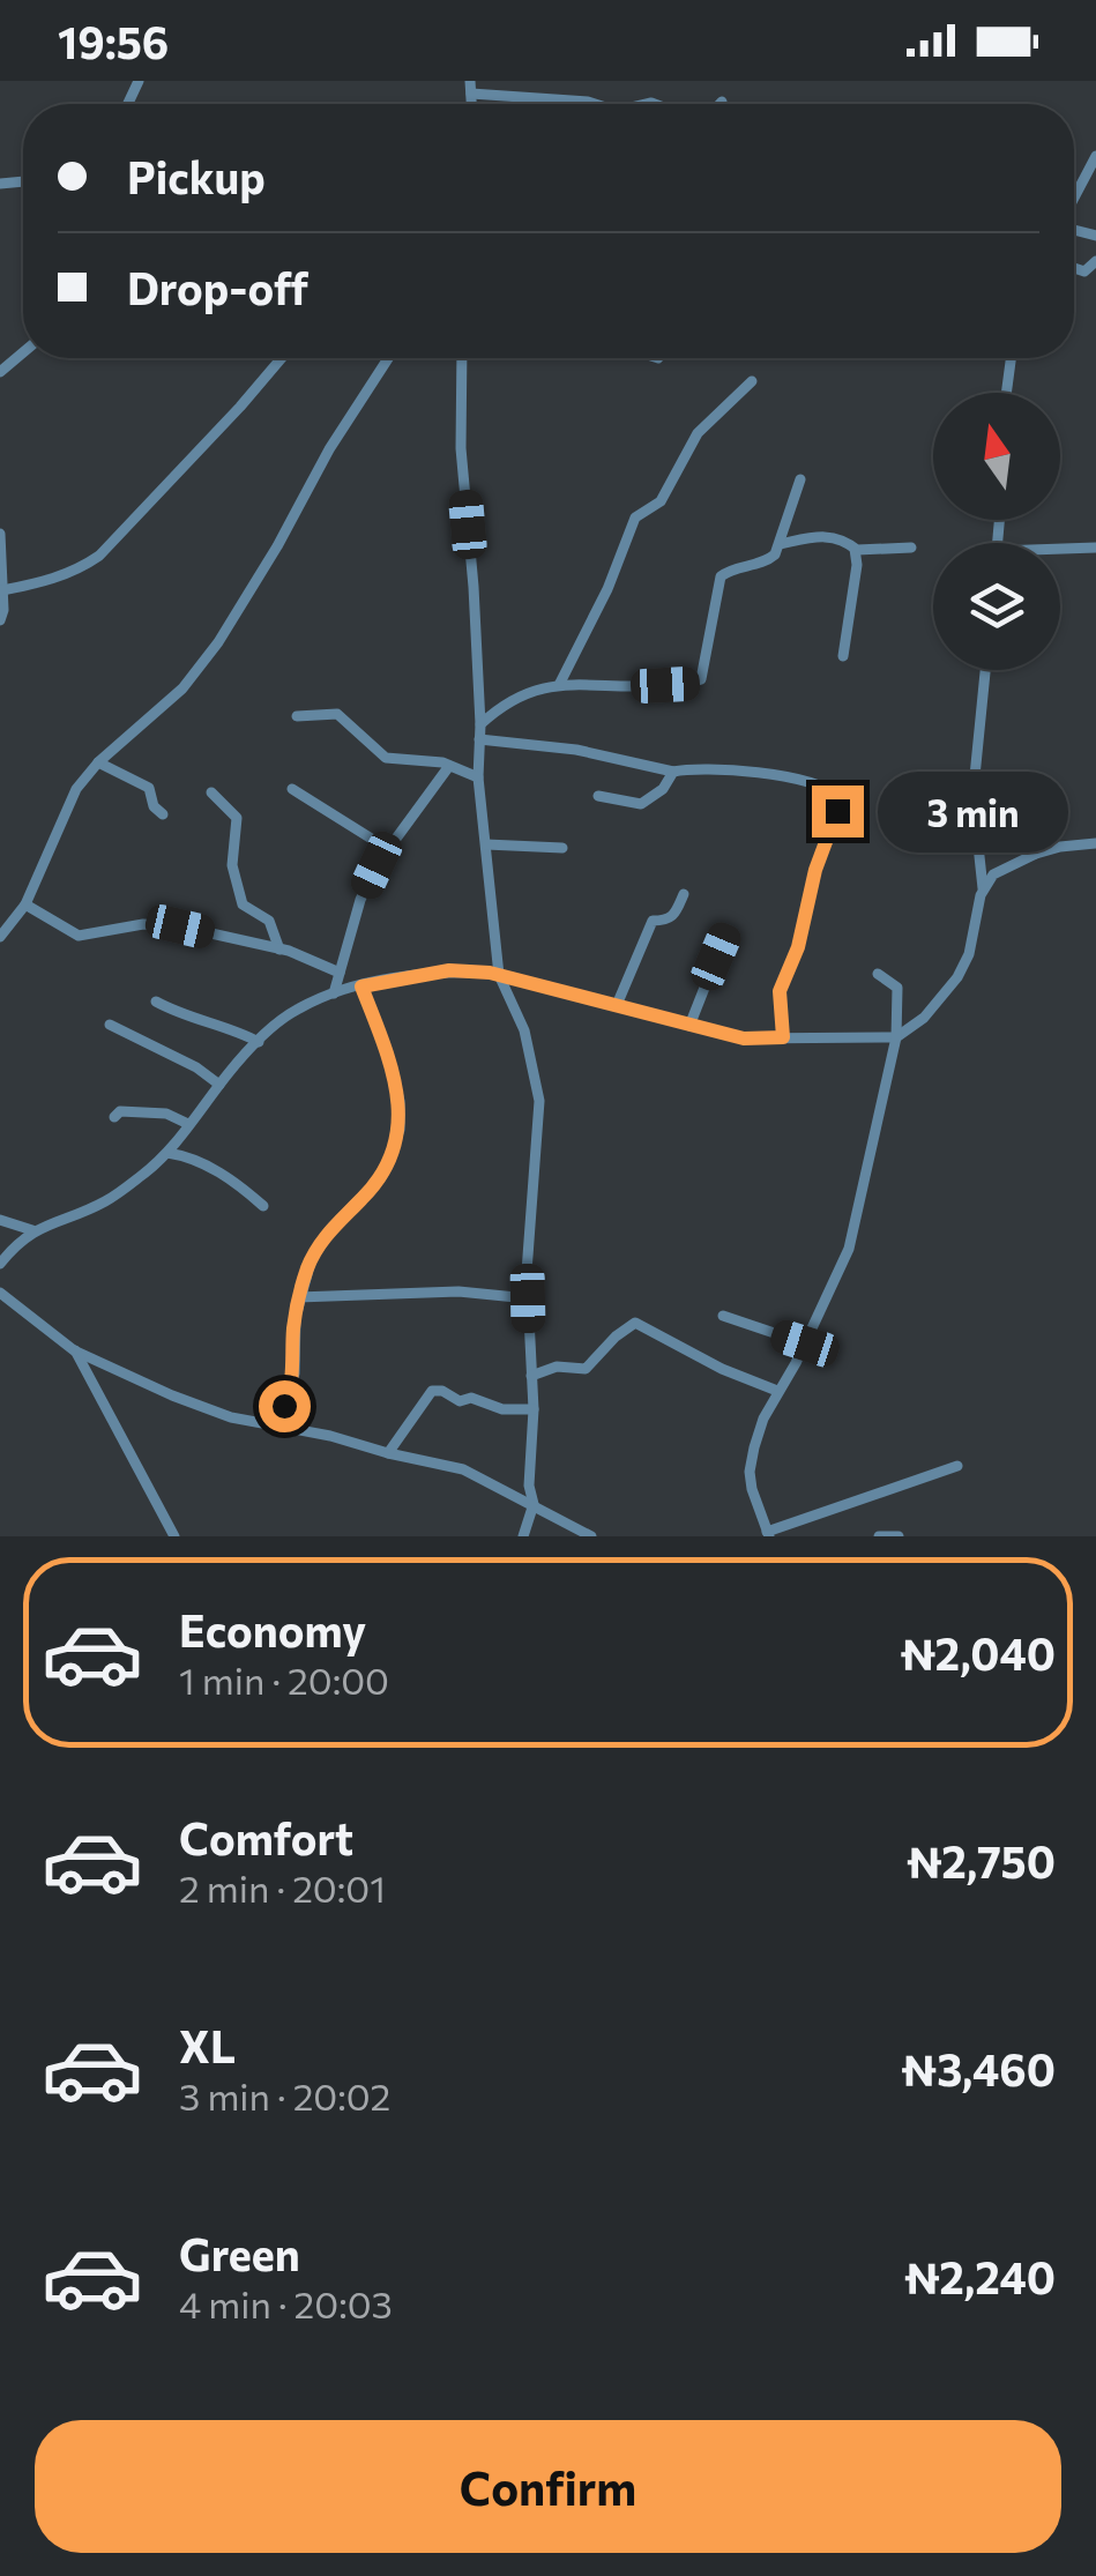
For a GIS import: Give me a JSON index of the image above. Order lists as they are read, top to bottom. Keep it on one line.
{"north":"top","page":{"status":"19:56","banner":["Pickup","Drop-off"],"bubble":"3 min","list":[{"name":"Economy","note":"1 min · 20:00","value":"₦2,040"},{"name":"Comfort","note":"2 min · 20:01","value":"₦2,750"},{"name":"XL","note":"3 min · 20:02","value":"₦3,460"},{"name":"Green","note":"4 min · 20:03","value":"₦2,240"}],"buttons":"Confirm"}}
